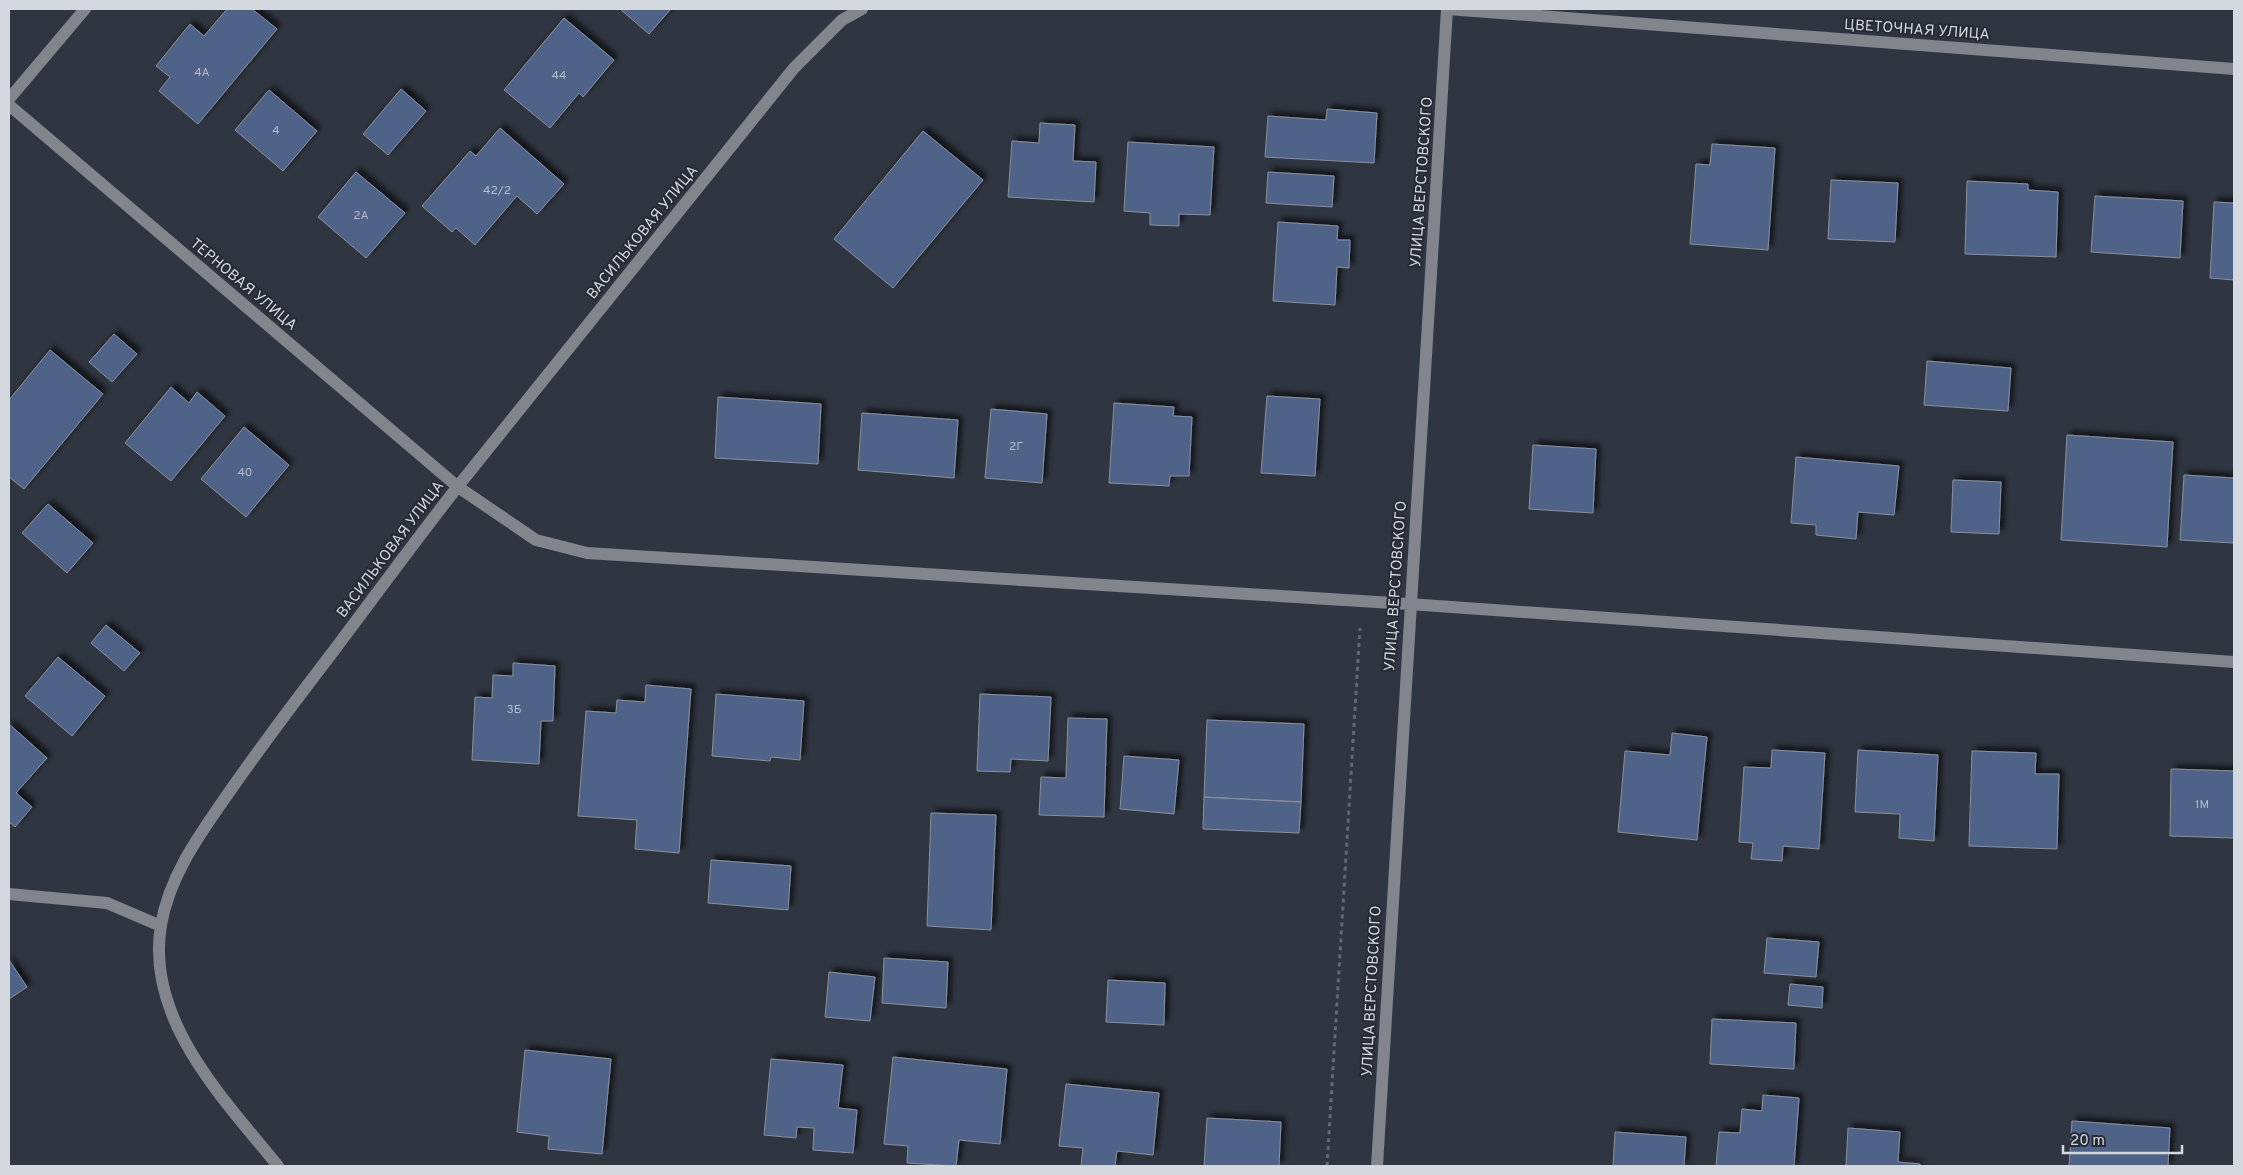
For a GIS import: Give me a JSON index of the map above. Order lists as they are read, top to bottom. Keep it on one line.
{"streets":{"street":["ЦВЕТОЧНАЯ УЛИЦА","УЛИЦА ВЕРСТОВСКОГО","ВАСИЛЬКОВАЯ УЛИЦА","ТЕРНОВАЯ УЛИЦА"]},"crossings":[["ЦВЕТОЧНАЯ УЛИЦА","УЛИЦА ВЕРСТОВСКОГО"],["УЛИЦА ВЕРСТОВСКОГО","ТЕРНОВАЯ УЛИЦА"],["ВАСИЛЬКОВАЯ УЛИЦА","ТЕРНОВАЯ УЛИЦА"]],"house_numbers":["4А","44","4","42/2","2А","2Г","40","3Б","1М"],"scale_bar":"20 m"}
